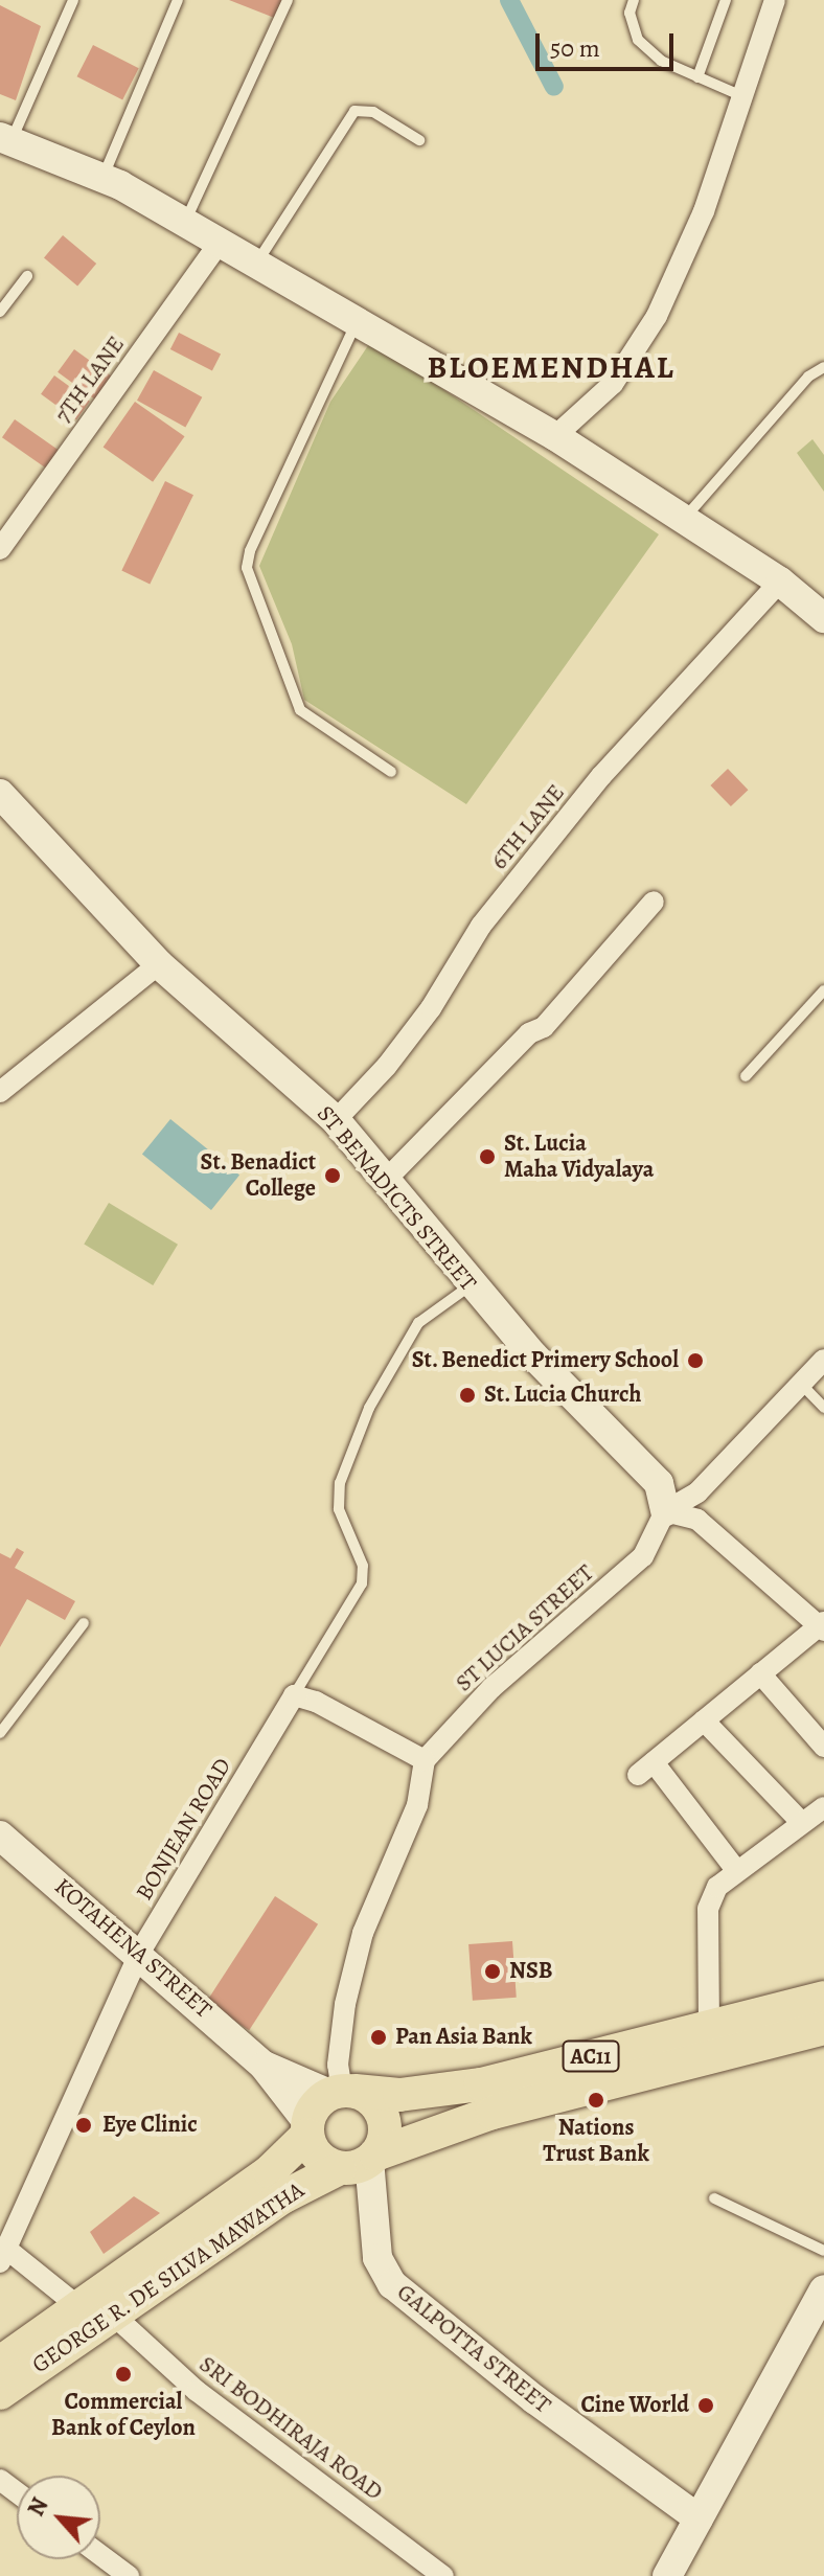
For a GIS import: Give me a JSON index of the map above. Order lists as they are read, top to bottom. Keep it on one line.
{"streets":{"main road":["AC11","GEORGE R. DE SILVA MAWATHA"],"street":["7TH LANE","6TH LANE","ST BENADICTS STREET","ST LUCIA STREET","BONJEAN ROAD","KOTAHENA STREET","GALPOTTA STREET","SRI BODHIRAJA ROAD"]},"crossings":[["6TH LANE","ST BENADICTS STREET"],["ST BENADICTS STREET","ST LUCIA STREET"],["BONJEAN ROAD","KOTAHENA STREET"],["BONJEAN ROAD","SRI BODHIRAJA ROAD"],["KOTAHENA STREET","AC11"],["KOTAHENA STREET","GEORGE R. DE SILVA MAWATHA"],["KOTAHENA STREET","GALPOTTA STREET"],["AC11","GEORGE R. DE SILVA MAWATHA"],["AC11","GALPOTTA STREET"],["GEORGE R. DE SILVA MAWATHA","GALPOTTA STREET"],["GEORGE R. DE SILVA MAWATHA","SRI BODHIRAJA ROAD"]],"districts":["BLOEMENDHAL"],"places":["St. Lucia Maha Vidyalaya","St. Benadict College","St. Benedict Primery School","St. Lucia Church","NSB","Pan Asia Bank","Nations Trust Bank","Eye Clinic","Commercial Bank of Ceylon","Cine World"],"scale_bar":"50 m","north":"top left"}
